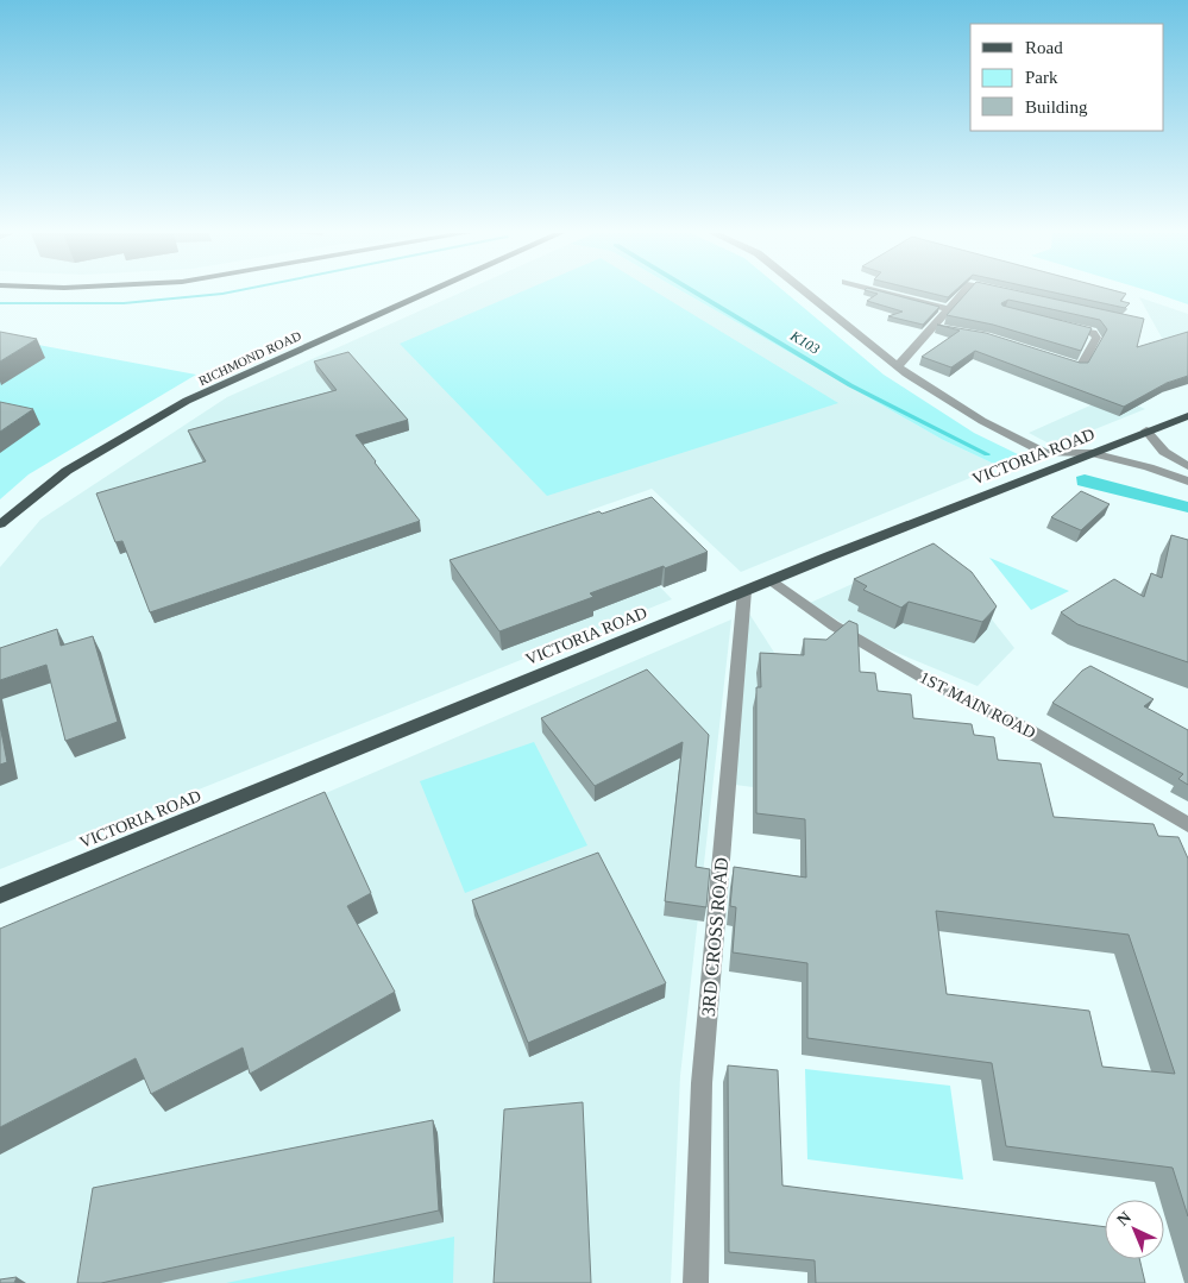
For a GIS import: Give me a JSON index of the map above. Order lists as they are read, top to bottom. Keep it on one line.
{"streets":{"main road":["RICHMOND ROAD","VICTORIA ROAD"],"street":["1ST MAIN ROAD","3RD CROSS ROAD"]},"crossings":[["VICTORIA ROAD","1ST MAIN ROAD"],["VICTORIA ROAD","3RD CROSS ROAD"]],"water":["K103"],"legend":["Road","Park","Building"],"north":"top left"}
